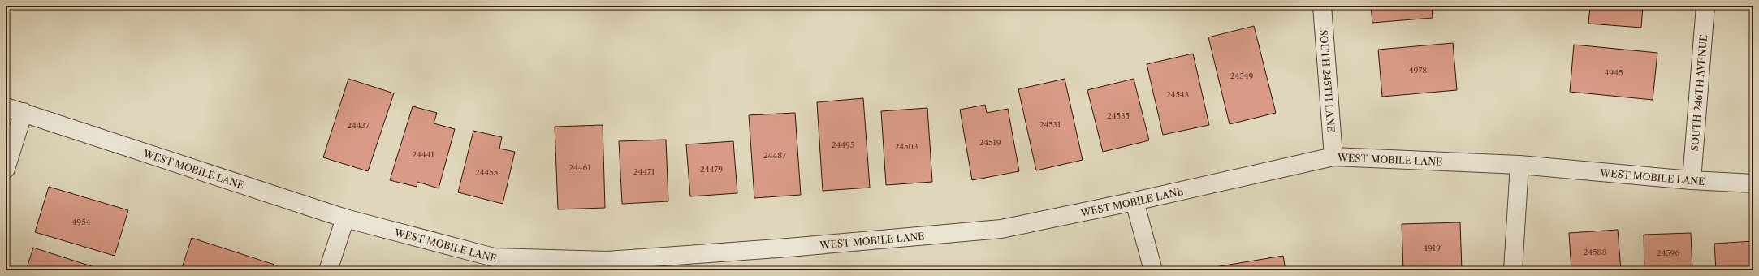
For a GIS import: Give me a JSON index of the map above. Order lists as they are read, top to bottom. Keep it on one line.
{"streets":{"street":["SOUTH 245TH LANE","SOUTH 246TH AVENUE","WEST MOBILE LANE"]},"crossings":[["SOUTH 245TH LANE","WEST MOBILE LANE"],["SOUTH 246TH AVENUE","WEST MOBILE LANE"]],"house_numbers":["4978","4945","24549","24543","24535","24531","24437","24519","24495","24503","24441","24487","24461","24479","24471","24455","4954","4919","24588","24596"]}
